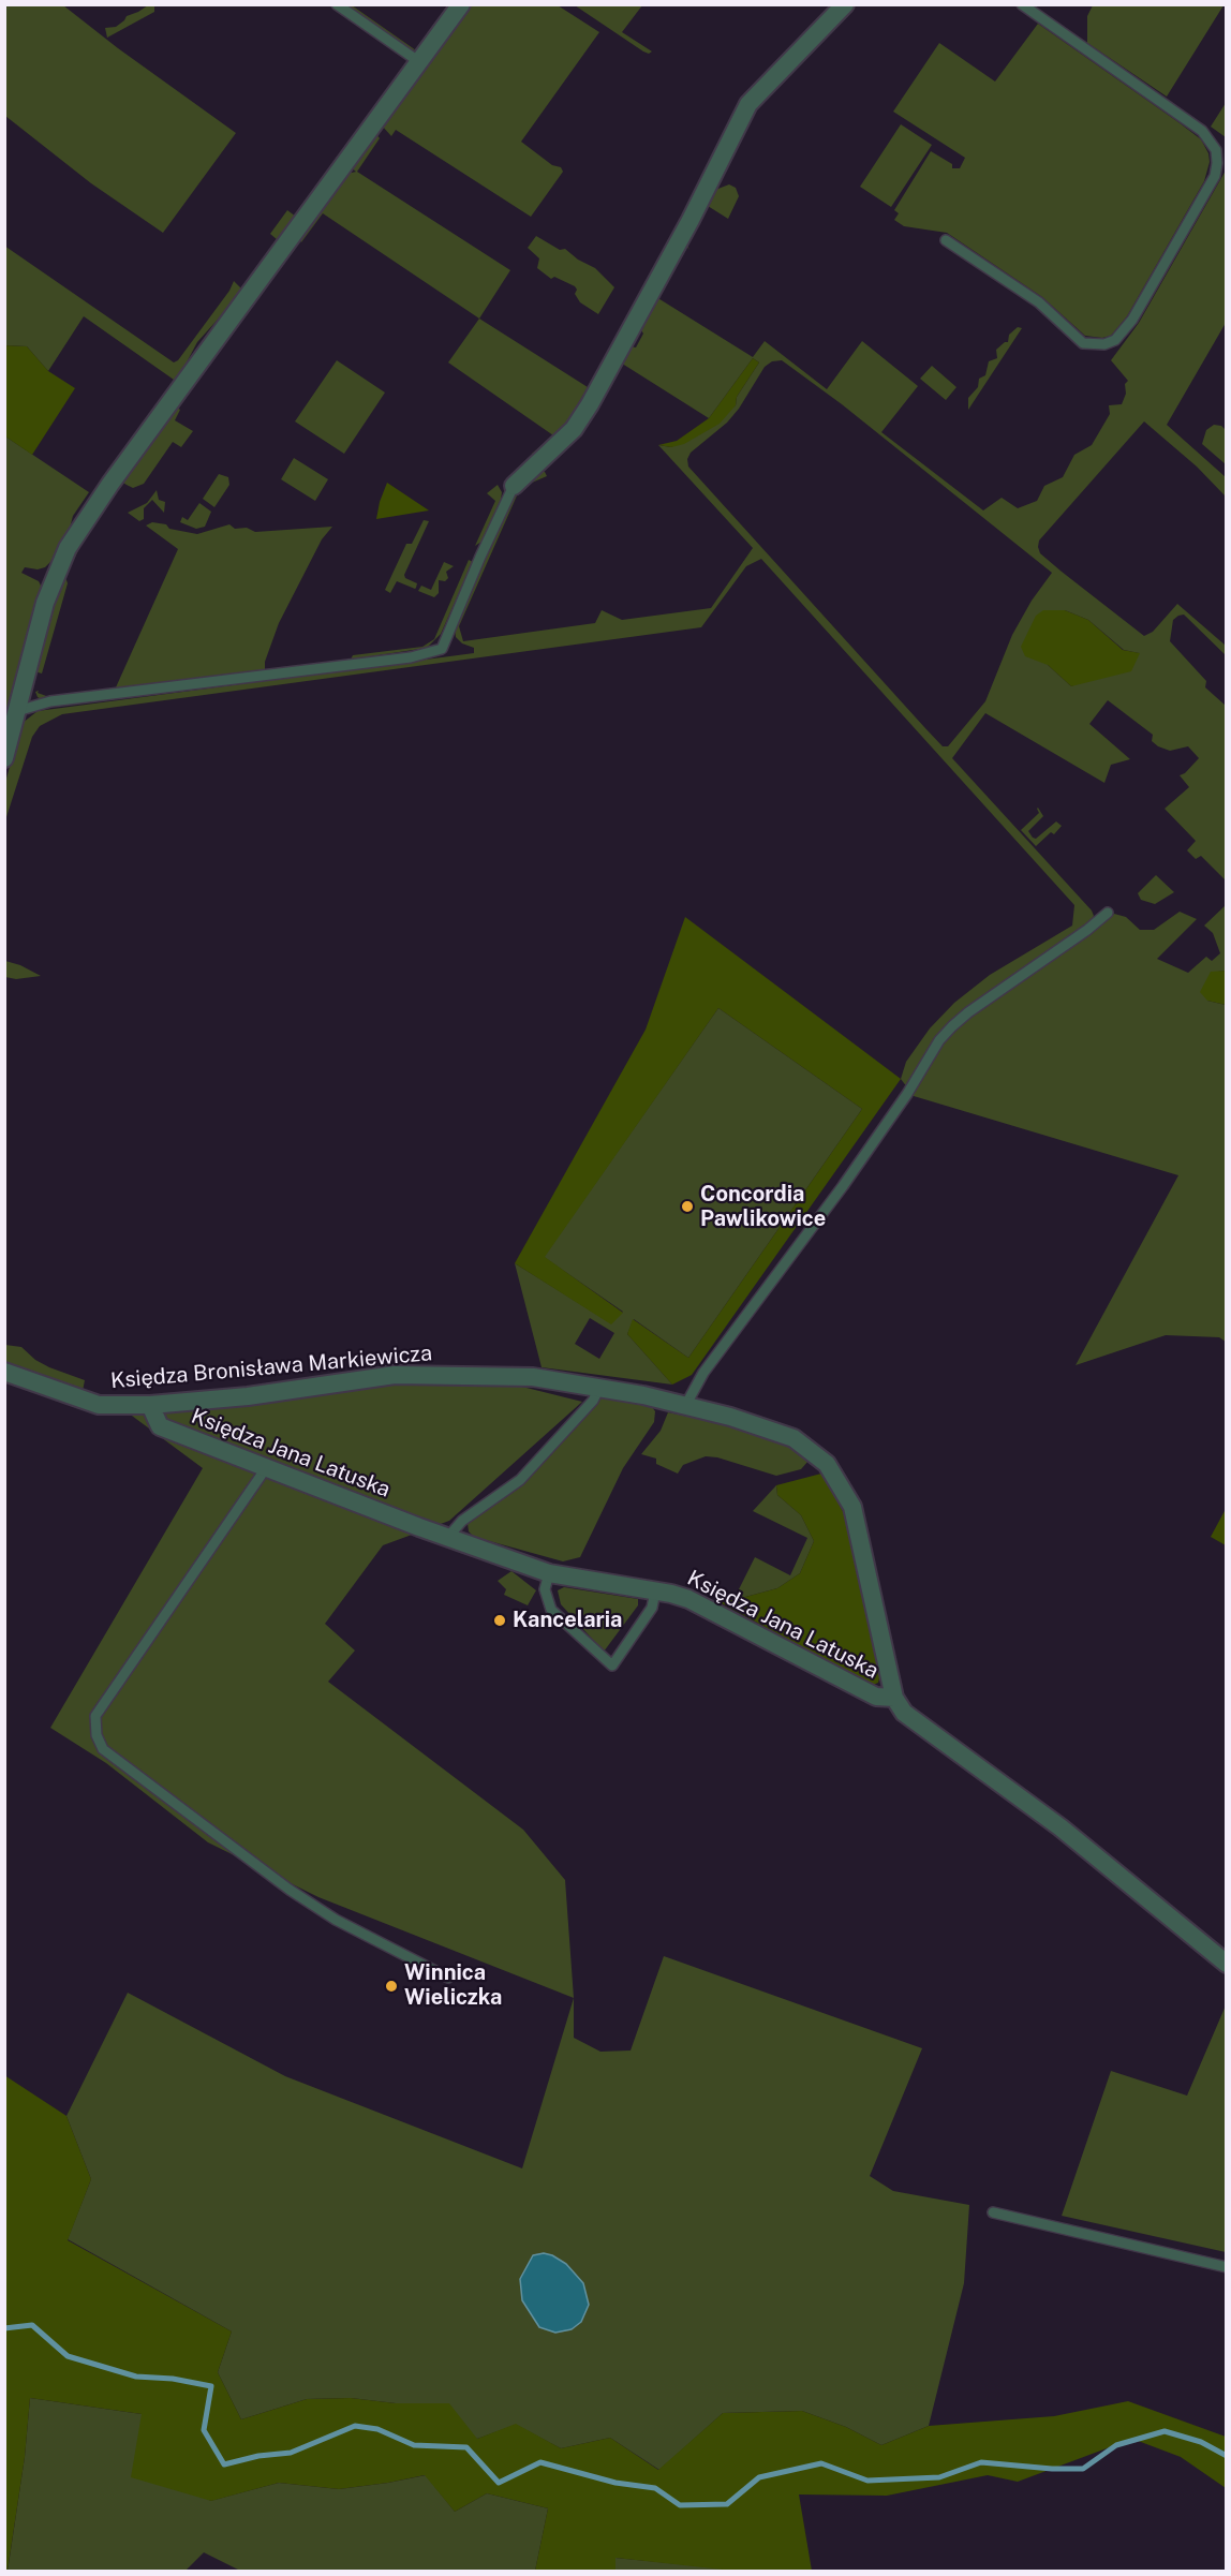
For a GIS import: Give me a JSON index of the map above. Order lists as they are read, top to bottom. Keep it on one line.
{"streets":{"street":["Księdza Bronisława Markiewicza","Księdza Jana Latuska"]},"crossings":[["Księdza Bronisława Markiewicza","Księdza Jana Latuska"]],"places":["Concordia Pawlikowice","Kancelaria","Winnica Wieliczka"]}
